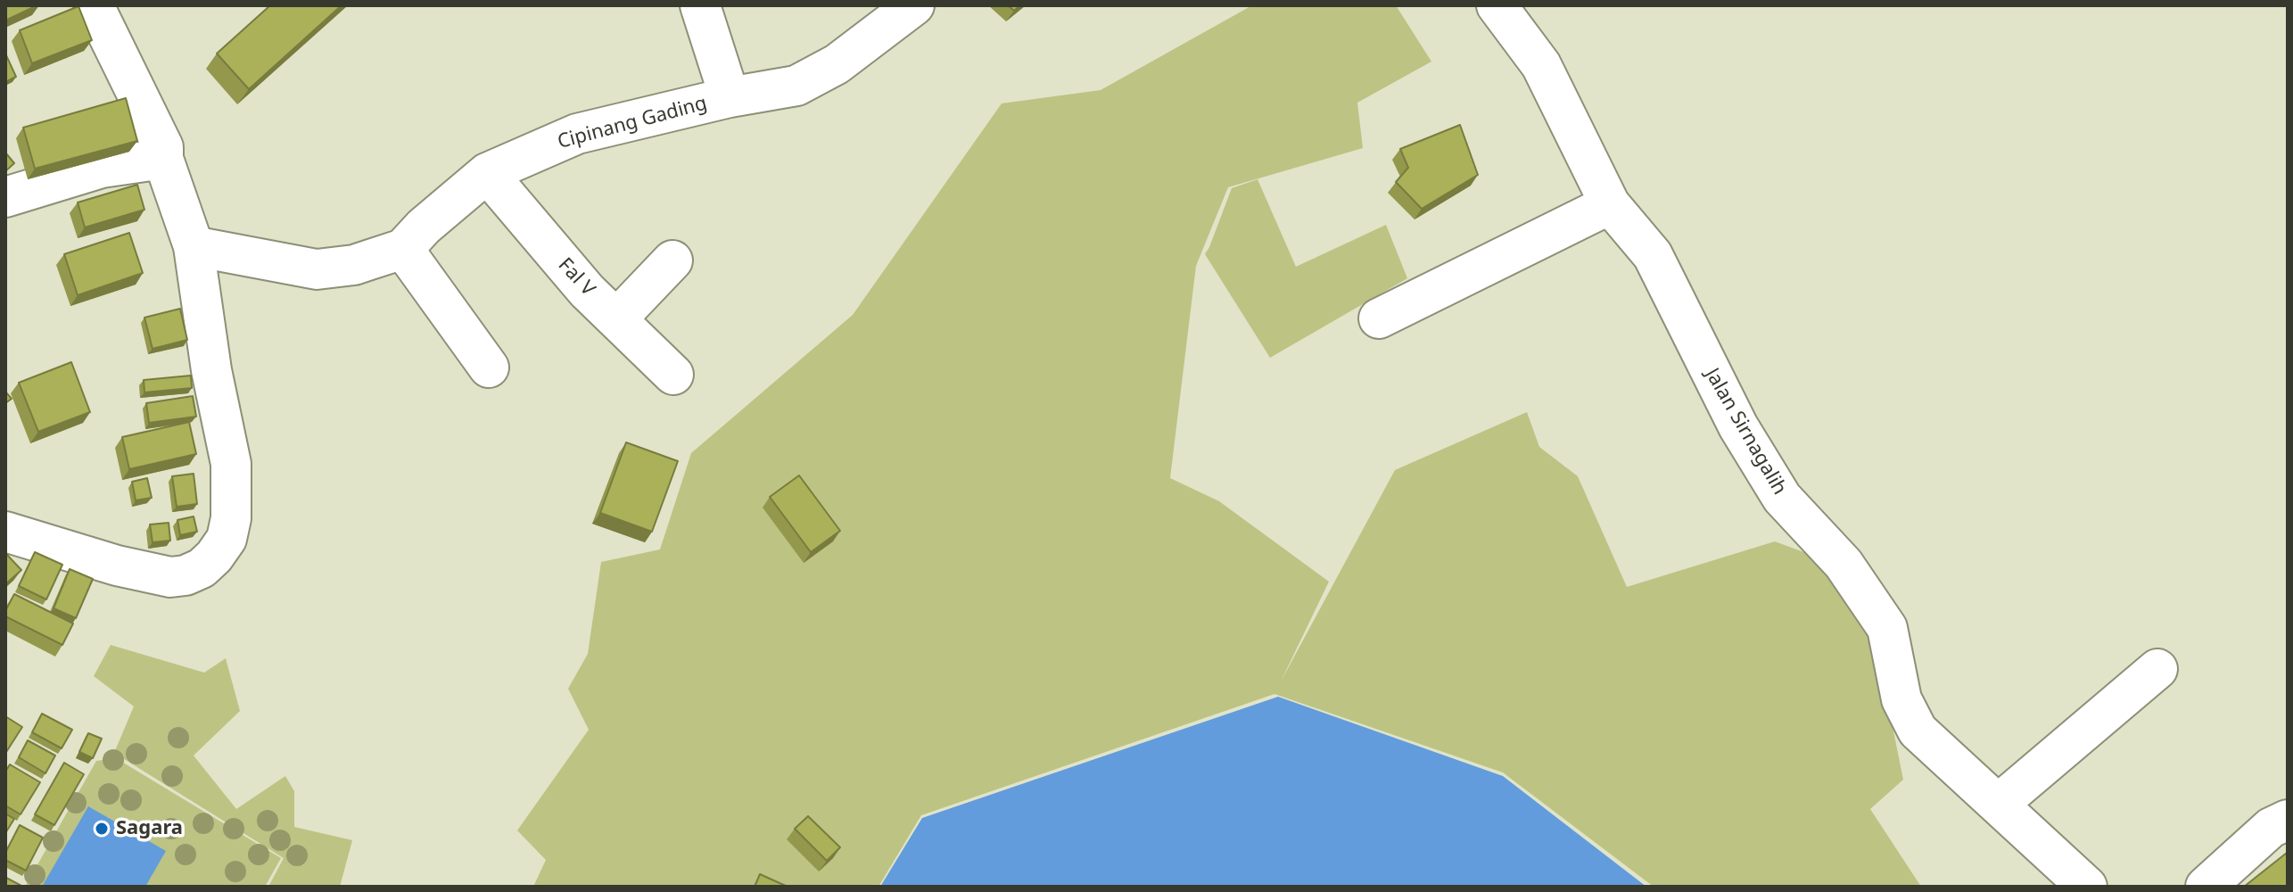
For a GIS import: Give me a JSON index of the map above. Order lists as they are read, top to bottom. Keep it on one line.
{"streets":{"street":["Cipinang Gading","Fal V","Jalan Sirnagalih"]},"crossings":[["Cipinang Gading","Fal V"]],"places":["Sagara"]}
